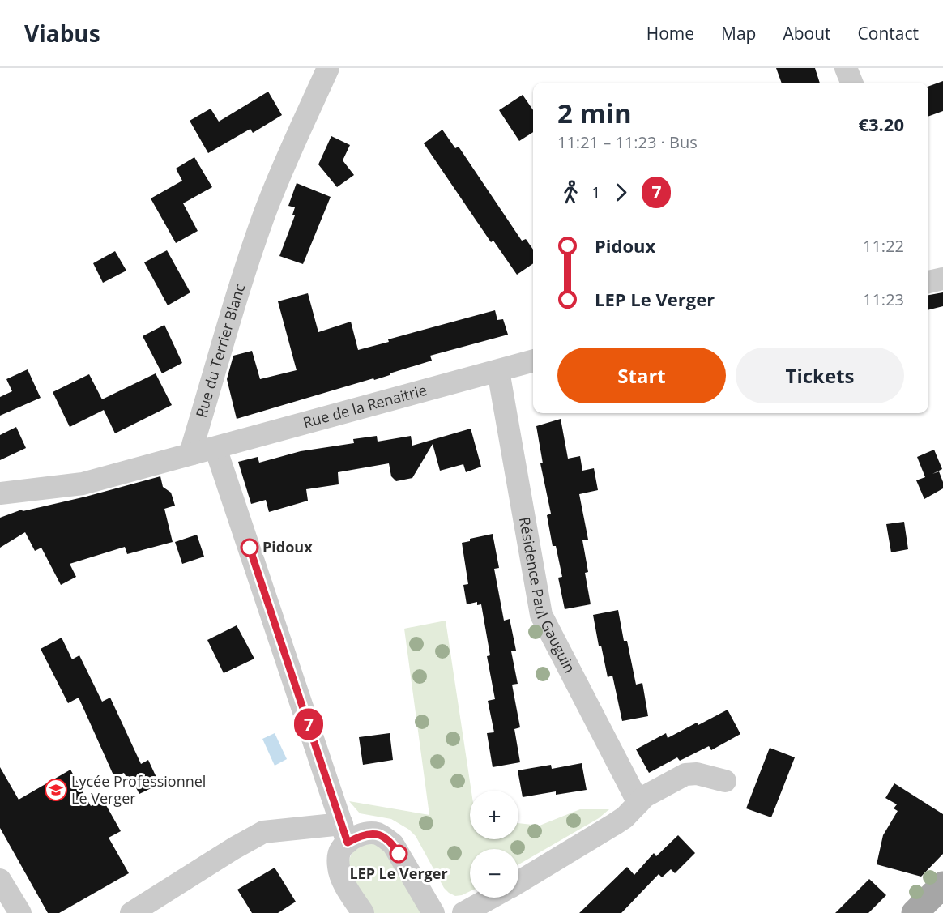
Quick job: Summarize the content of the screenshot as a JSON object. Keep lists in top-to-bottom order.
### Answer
{
  "streets": {
    "street": ["Rue du Terrier Blanc", "Rue de la Renaitrie", "Résidence Paul Gauguin"]
  },
  "crossings": [
    ["Rue du Terrier Blanc", "Rue de la Renaitrie"],
    ["Rue de la Renaitrie", "Résidence Paul Gauguin"]
  ],
  "places": {
    "other": ["Pidoux", "LEP Le Verger"],
    "school or university": ["Lycée Professionnel Le Verger"]
  },
  "lines": ["bus line 7"],
  "page": {
    "header": "Viabus",
    "nav": [
      "Home",
      "Map",
      "About",
      "Contact"
    ],
    "on_map": "7",
    "heading": ["2 min", "11:21 – 11:23 · Bus", "€3.20"],
    "legs": ["1", "7"],
    "list": [
      {
        "name": "Pidoux",
        "value": "11:22"
      },
      {
        "name": "LEP Le Verger",
        "value": "11:23"
      }
    ],
    "buttons": ["Start", "Tickets"],
    "map_buttons": ["+", "−"]
  }
}
